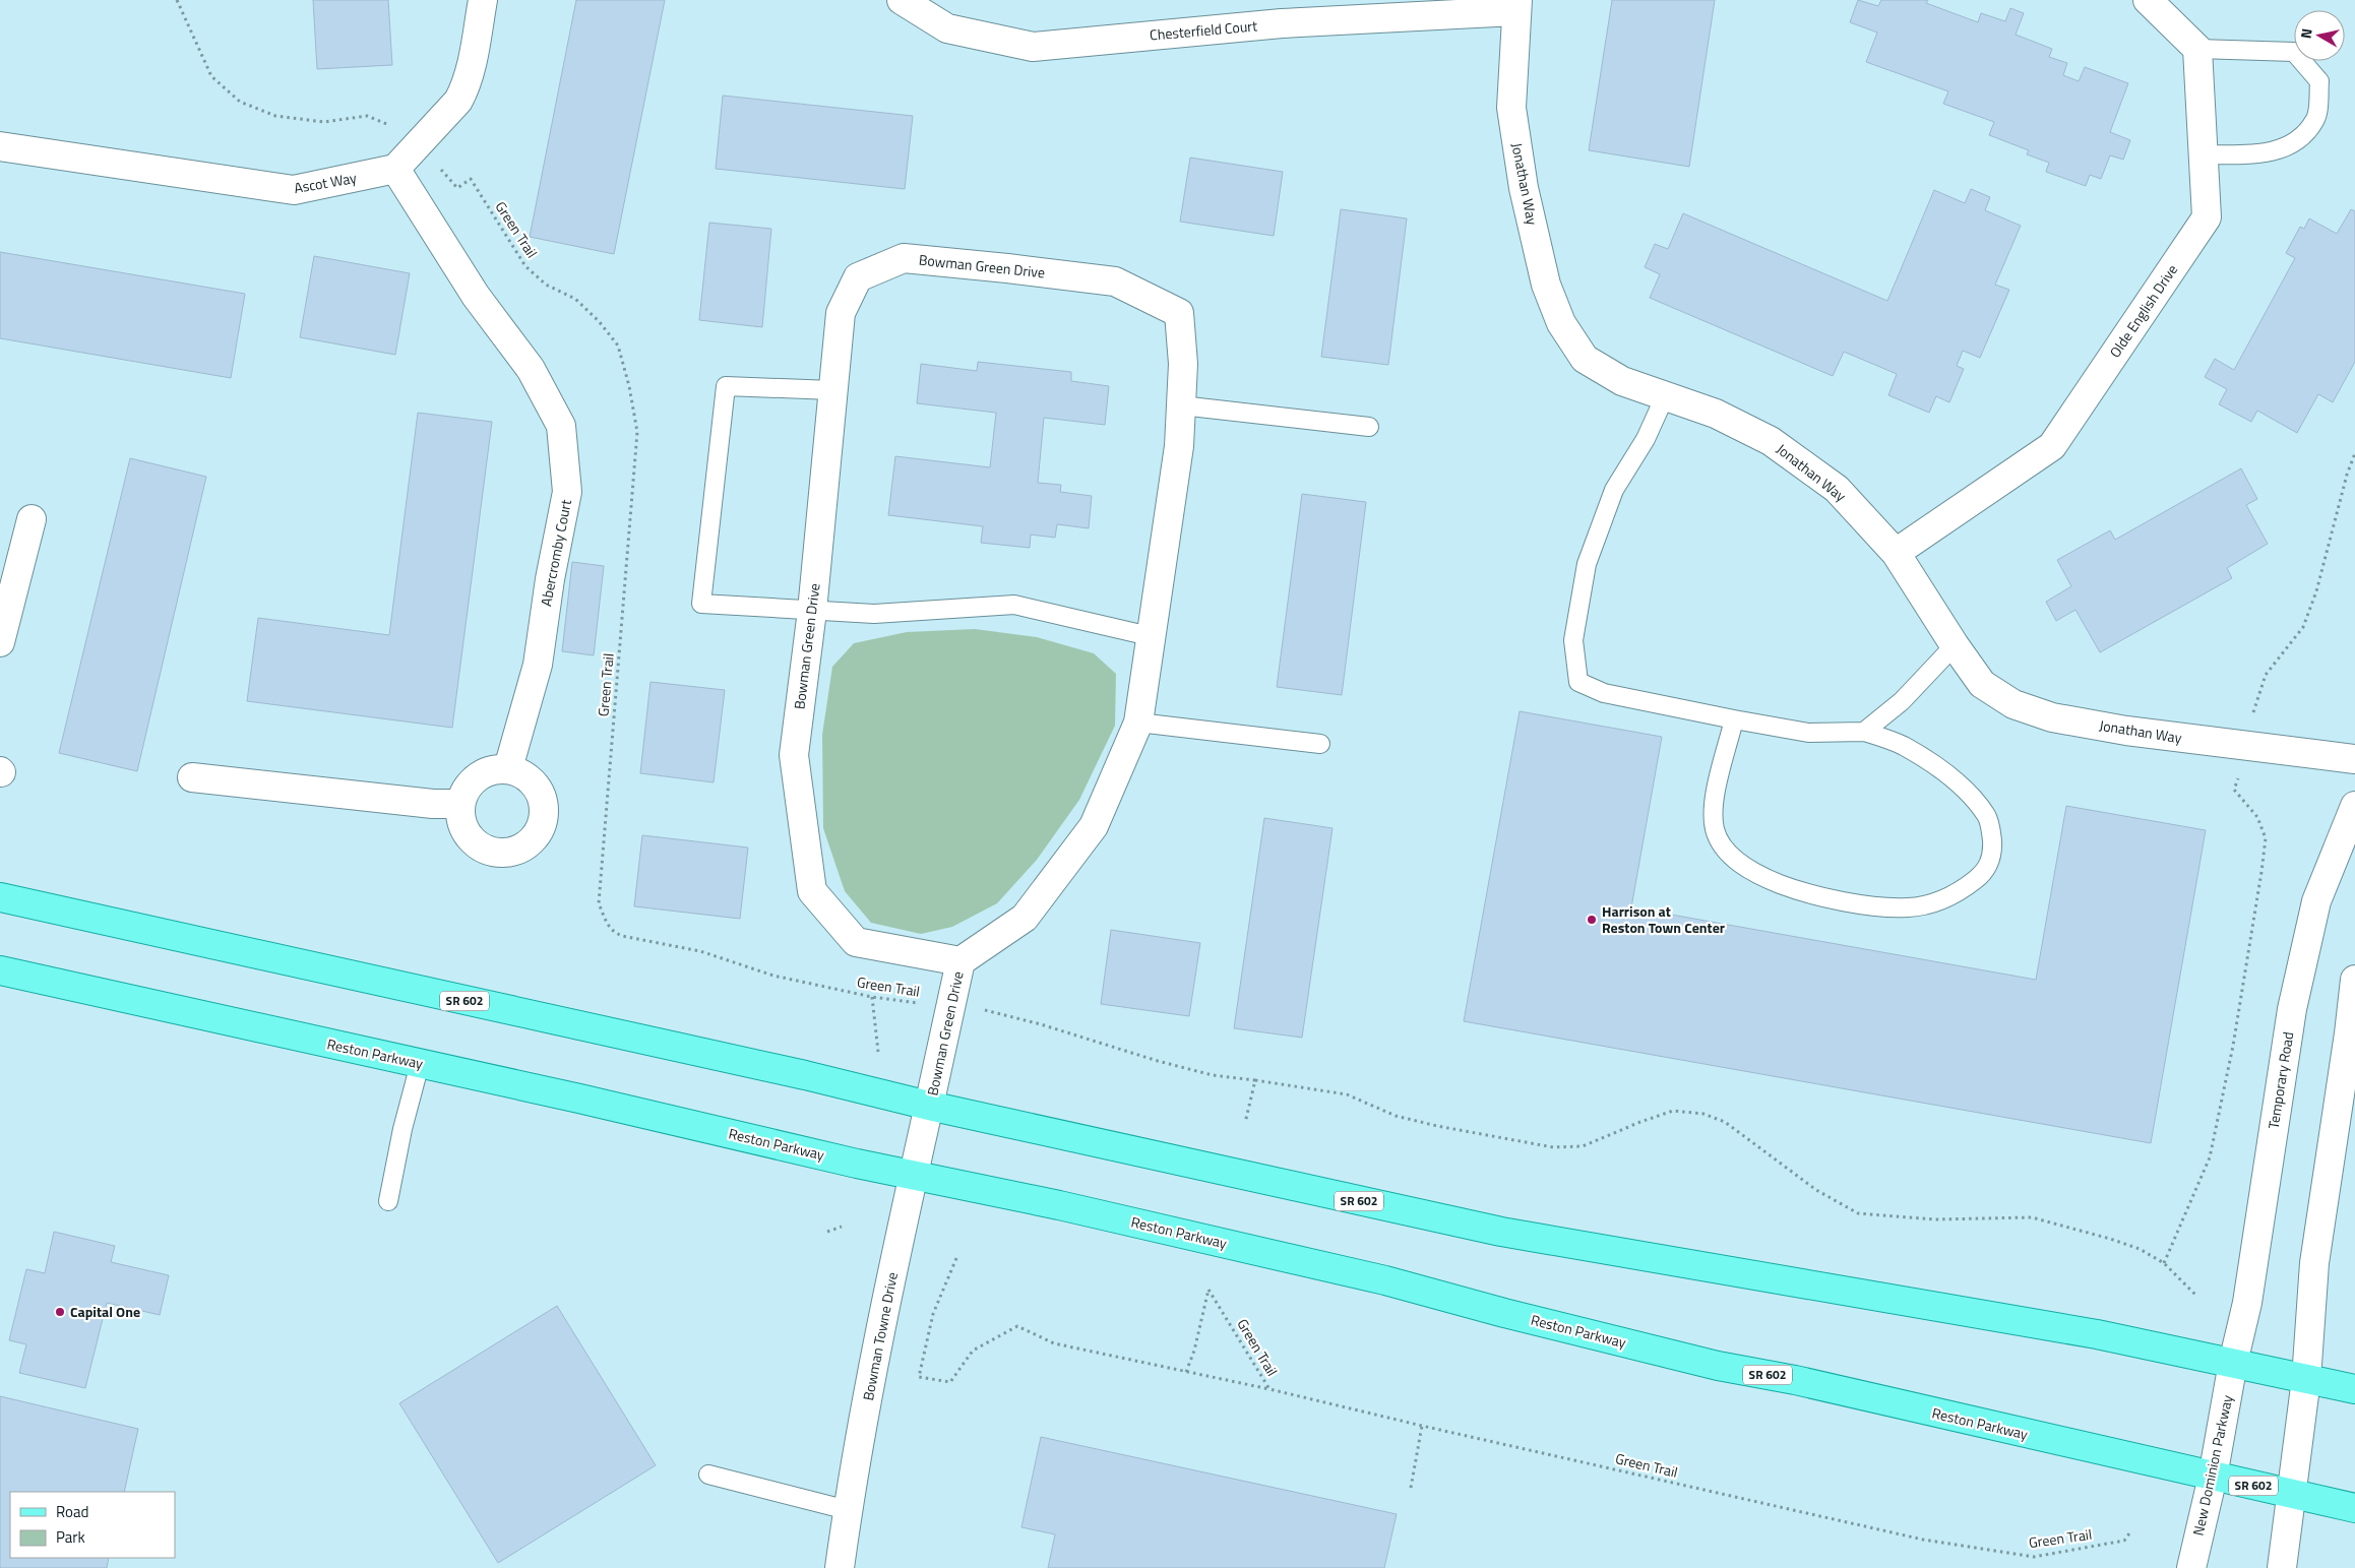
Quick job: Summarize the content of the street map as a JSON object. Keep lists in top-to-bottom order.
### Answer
{
  "streets": {
    "main road": ["SR 602", "Reston Parkway"],
    "street": [
      "Chesterfield Court",
      "Ascot Way",
      "Jonathan Way",
      "Bowman Green Drive",
      "Olde English Drive",
      "Abercromby Court",
      "Temporary Road",
      "Bowman Towne Drive",
      "New Dominion Parkway"
    ],
    "path": ["Green Trail"]
  },
  "crossings": [
    ["Chesterfield Court", "Jonathan Way"],
    ["Ascot Way", "Abercromby Court"],
    ["Jonathan Way", "Olde English Drive"],
    ["Green Trail", "Bowman Green Drive"],
    ["Bowman Green Drive", "SR 602"],
    ["Bowman Green Drive", "Bowman Towne Drive"],
    ["SR 602", "Temporary Road"],
    ["SR 602", "Bowman Towne Drive"],
    ["SR 602", "New Dominion Parkway"],
    ["Reston Parkway", "Bowman Towne Drive"],
    ["Reston Parkway", "New Dominion Parkway"],
    ["Temporary Road", "New Dominion Parkway"]
  ],
  "places": ["Harrison at Reston Town Center", "Capital One"],
  "legend": ["Road", "Park"],
  "north": "left"
}
